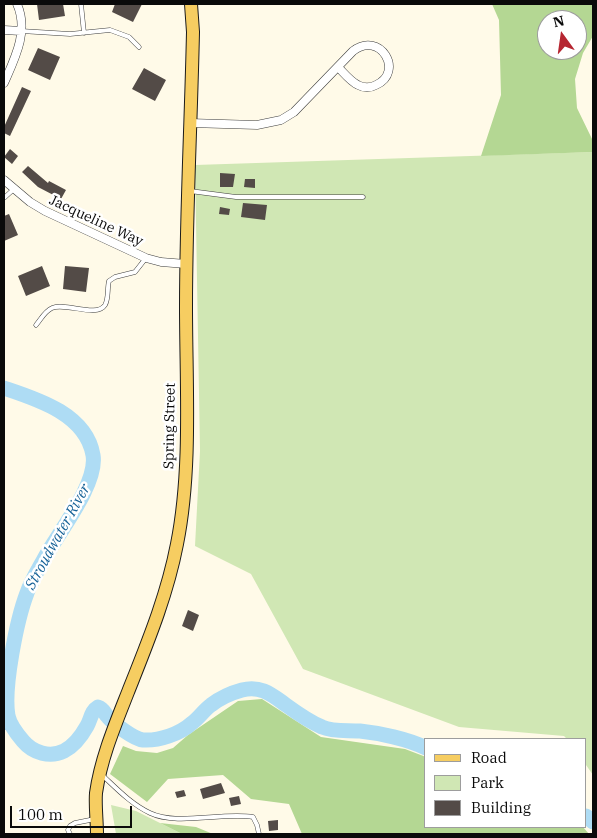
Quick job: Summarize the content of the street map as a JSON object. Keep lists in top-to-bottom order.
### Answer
{
  "streets": {
    "main road": ["Spring Street"],
    "street": ["Jacqueline Way"]
  },
  "crossings": [
    ["Jacqueline Way", "Spring Street"]
  ],
  "water": ["Stroudwater River"],
  "legend": ["Road", "Park", "Building"],
  "scale_bar": "100 m",
  "north": "top"
}
